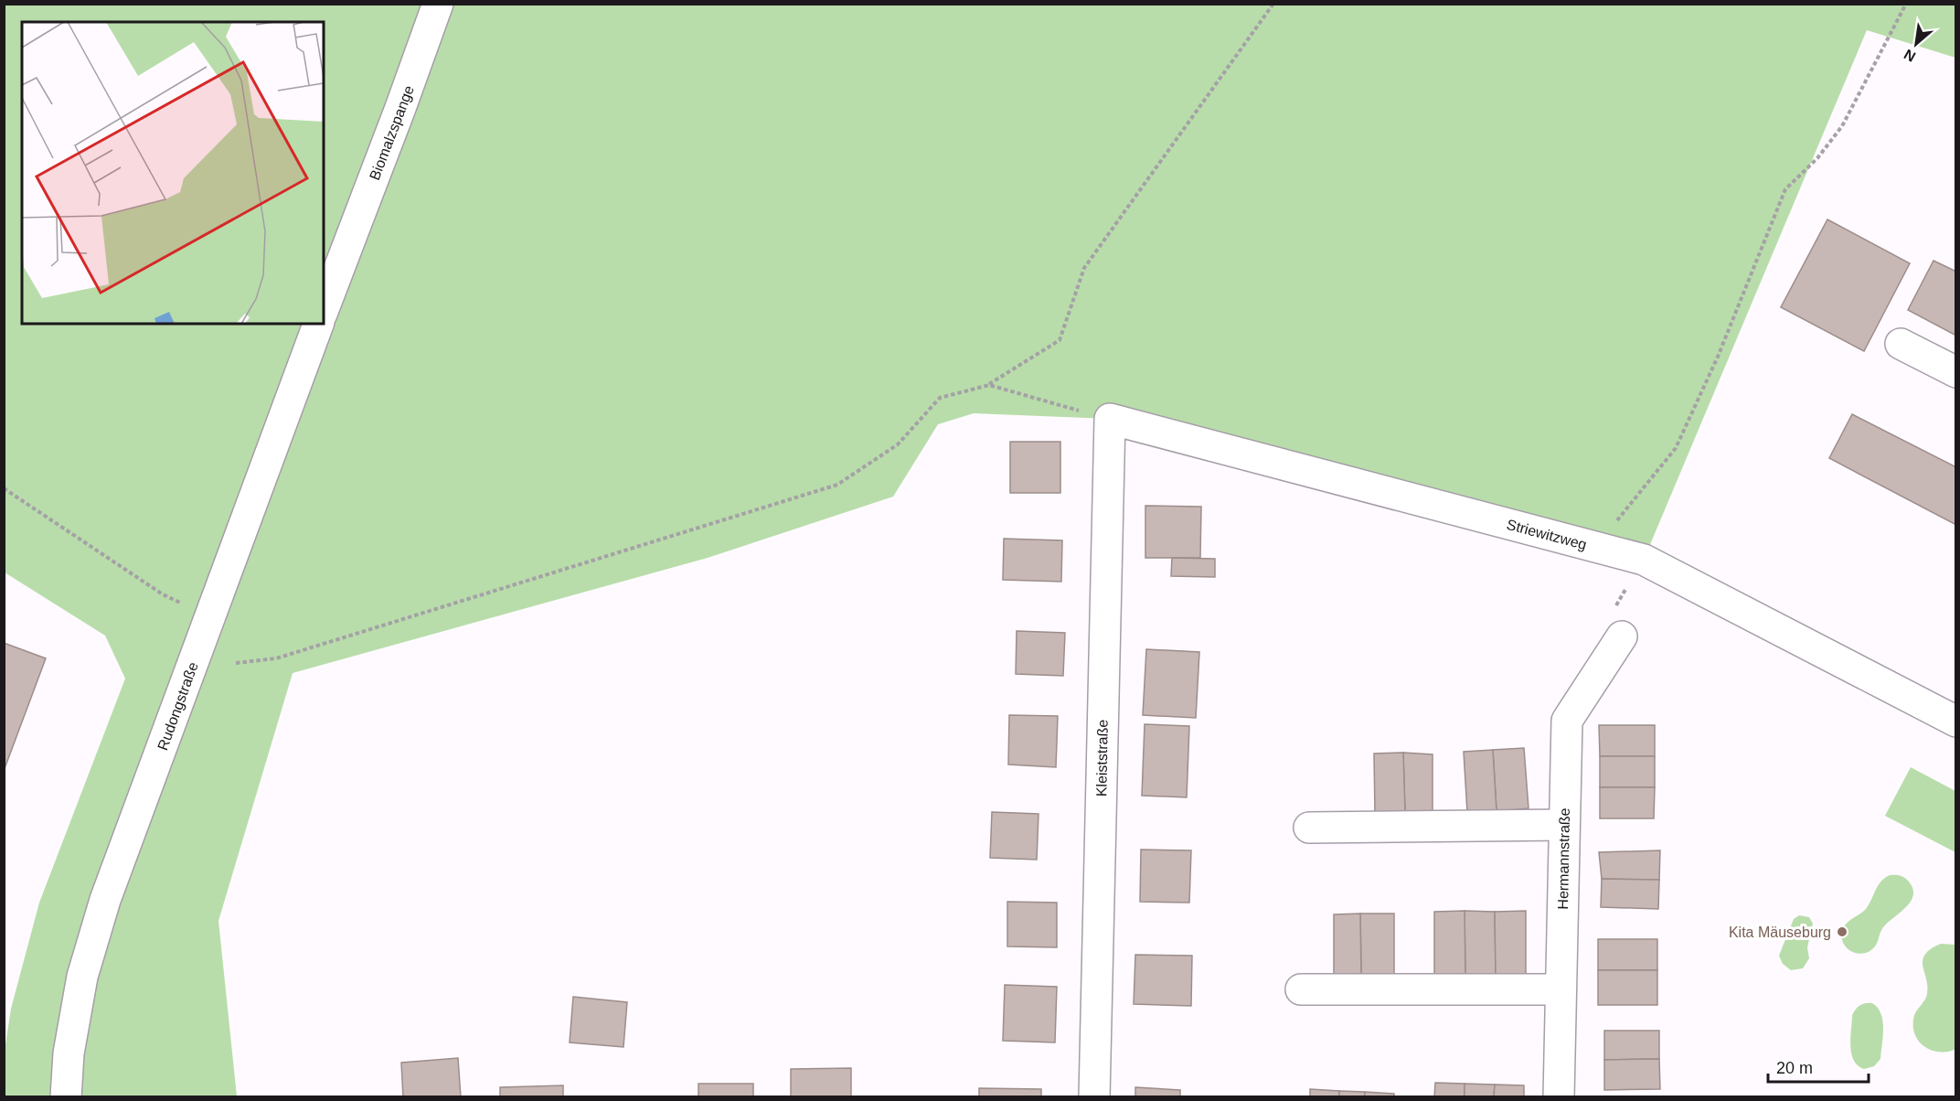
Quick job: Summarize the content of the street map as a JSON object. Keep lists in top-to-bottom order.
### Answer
{
  "streets": {
    "street": [
      "Biomalzspange",
      "Striewitzweg",
      "Rudongstraße",
      "Kleiststraße",
      "Hermannstraße"
    ]
  },
  "crossings": [
    ["Striewitzweg", "Kleiststraße"]
  ],
  "places": ["Kita Mäuseburg"],
  "scale_bar": "20 m",
  "north": "bottom left"
}
